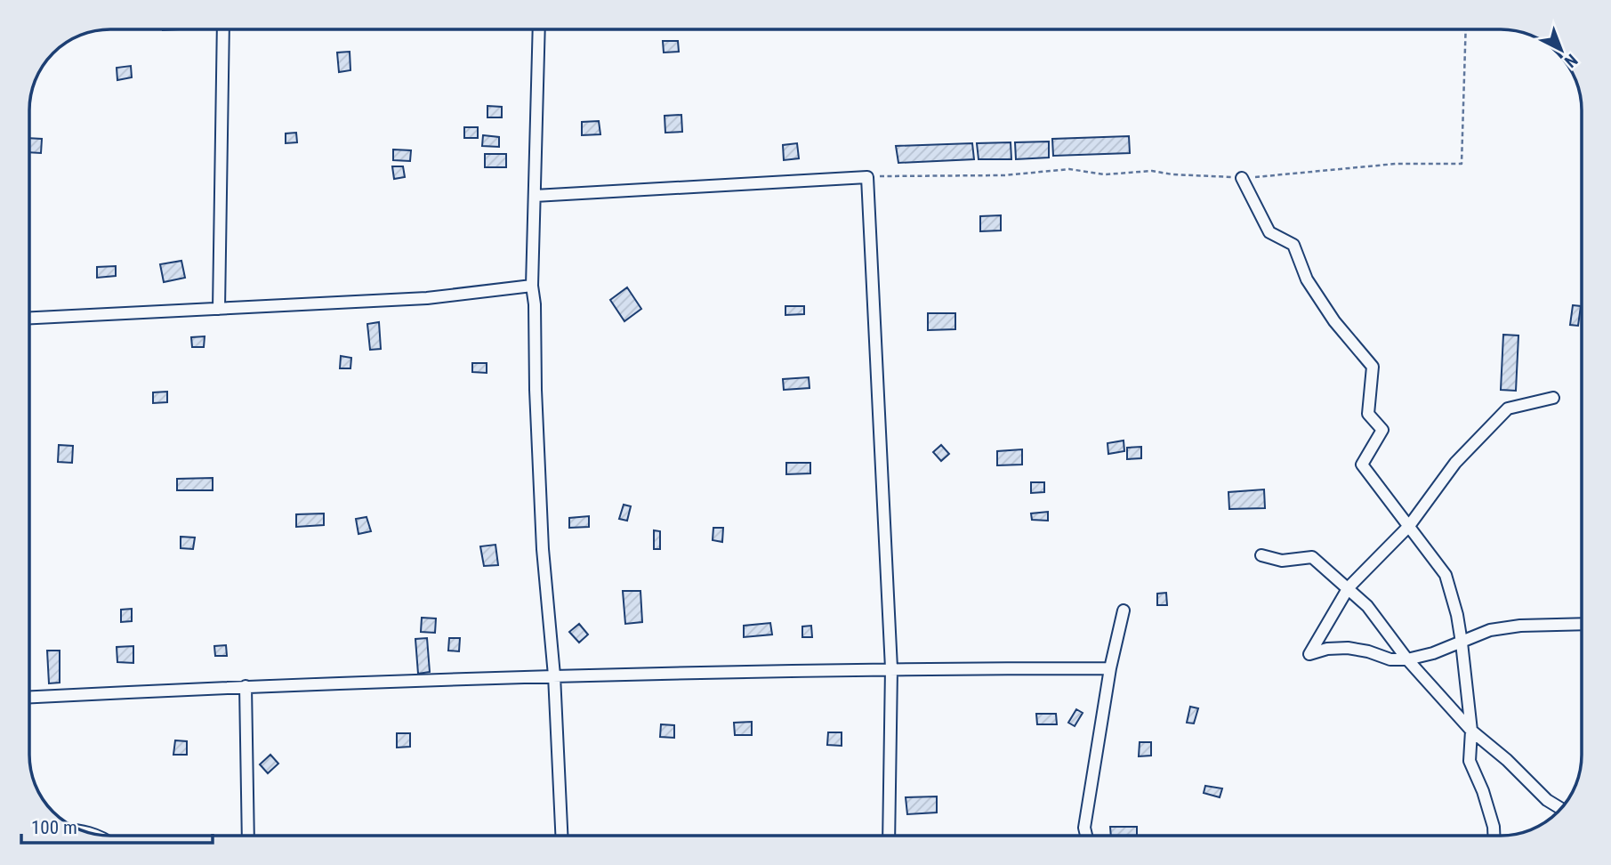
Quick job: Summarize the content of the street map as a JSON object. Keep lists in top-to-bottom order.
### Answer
{
  "scale_bar": "100 m",
  "north": "bottom right"
}
